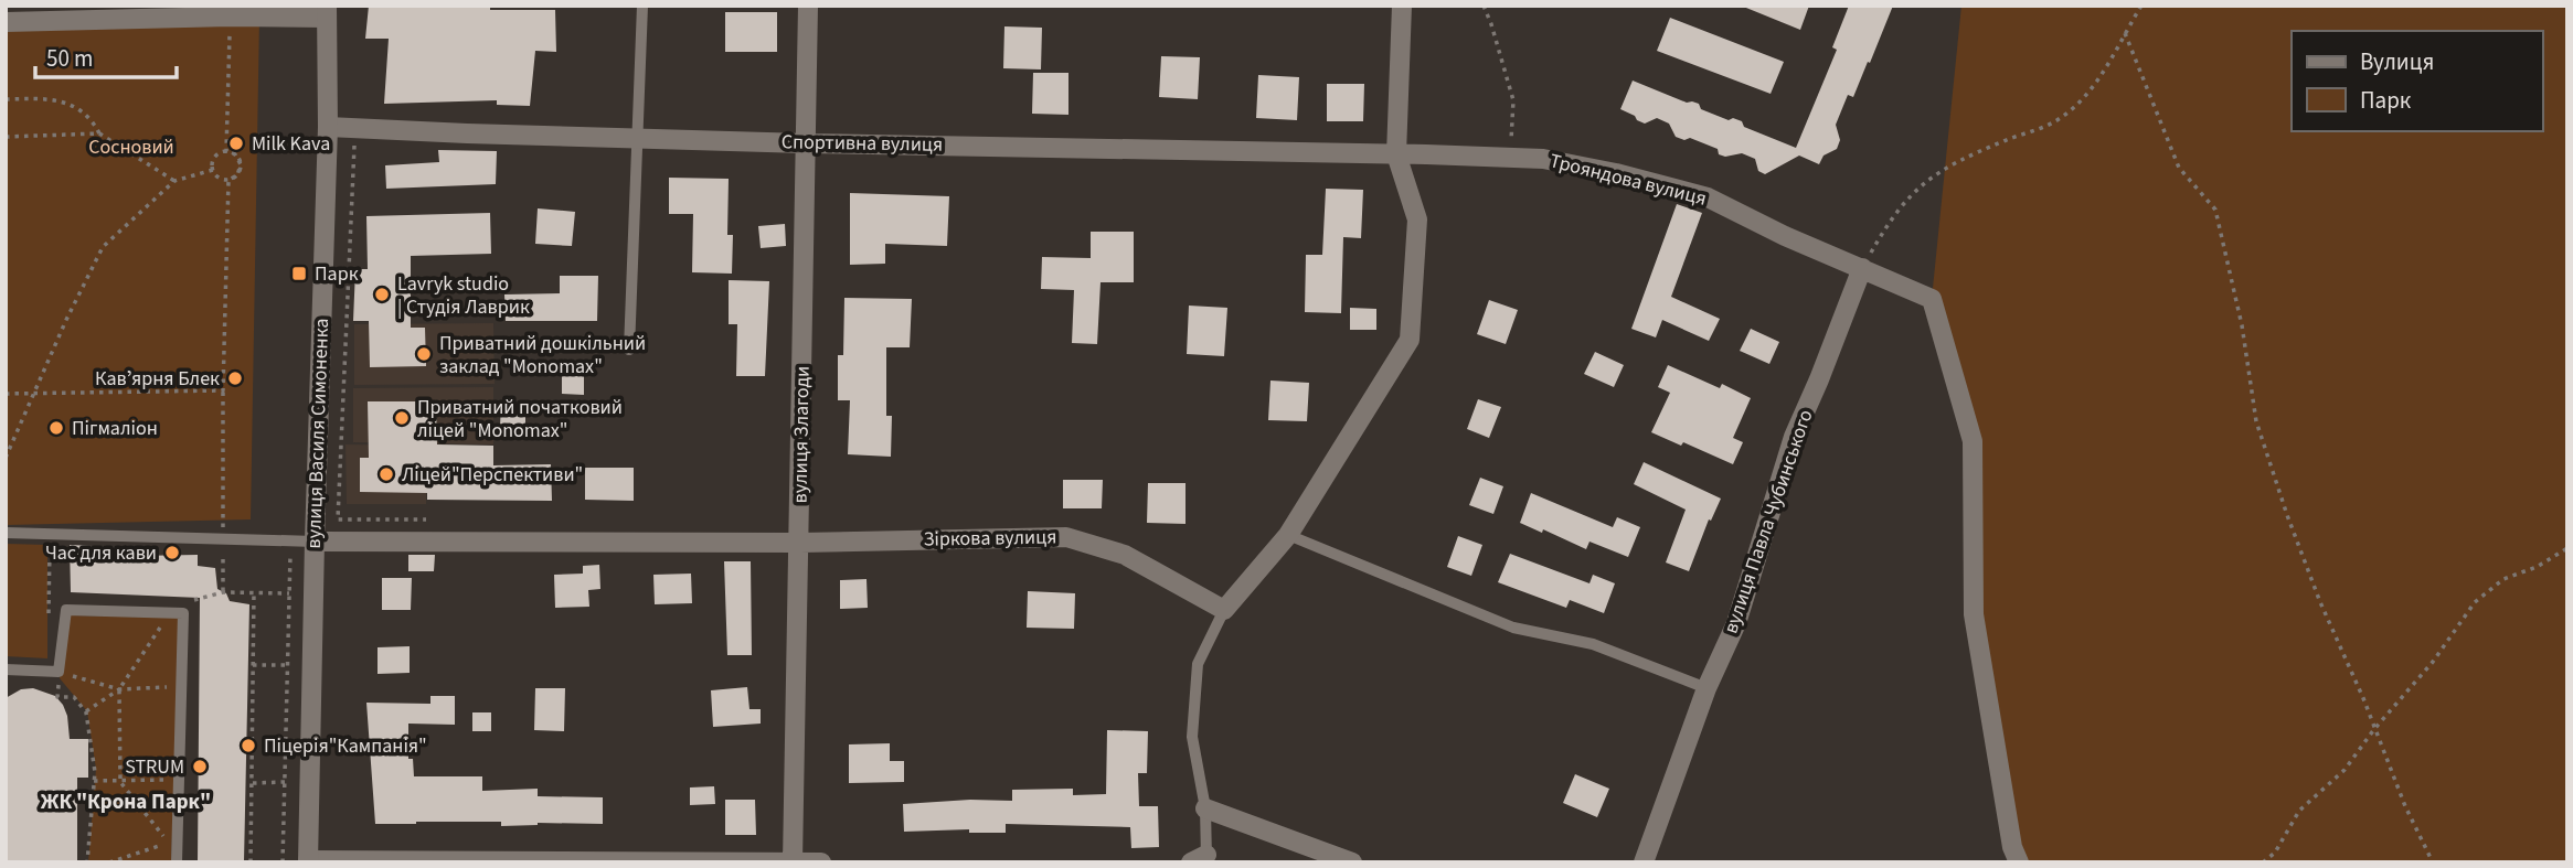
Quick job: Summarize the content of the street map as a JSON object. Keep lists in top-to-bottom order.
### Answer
{
  "streets": {
    "street": [
      "Спортивна вулиця",
      "Трояндова вулиця",
      "вулиця Василя Симоненка",
      "вулиця Злагоди",
      "вулиця Павла Чубинського",
      "Зіркова вулиця"
    ]
  },
  "crossings": [
    ["Спортивна вулиця", "Трояндова вулиця"],
    ["Спортивна вулиця", "вулиця Василя Симоненка"],
    ["Спортивна вулиця", "вулиця Злагоди"],
    ["Трояндова вулиця", "вулиця Павла Чубинського"],
    ["вулиця Василя Симоненка", "Зіркова вулиця"],
    ["вулиця Злагоди", "Зіркова вулиця"]
  ],
  "districts": ["ЖК \"Крона Парк\""],
  "parks": ["Сосновий"],
  "places": {
    "other": [
      "Milk Kava",
      "Lavryk studio | Студія Лаврик",
      "Приватний дошкільний заклад \"Monomax\"",
      "Кавʼярня Блек",
      "Приватний початковий ліцей \"Monomax\"",
      "Пігмаліон",
      "Ліцей\"Перспективи\"",
      "Час для кави",
      "Піцерія\"Кампанія\"",
      "STRUM"
    ],
    "transit": ["Парк"]
  },
  "legend": ["Вулиця", "Парк"],
  "scale_bar": "50 m"
}
